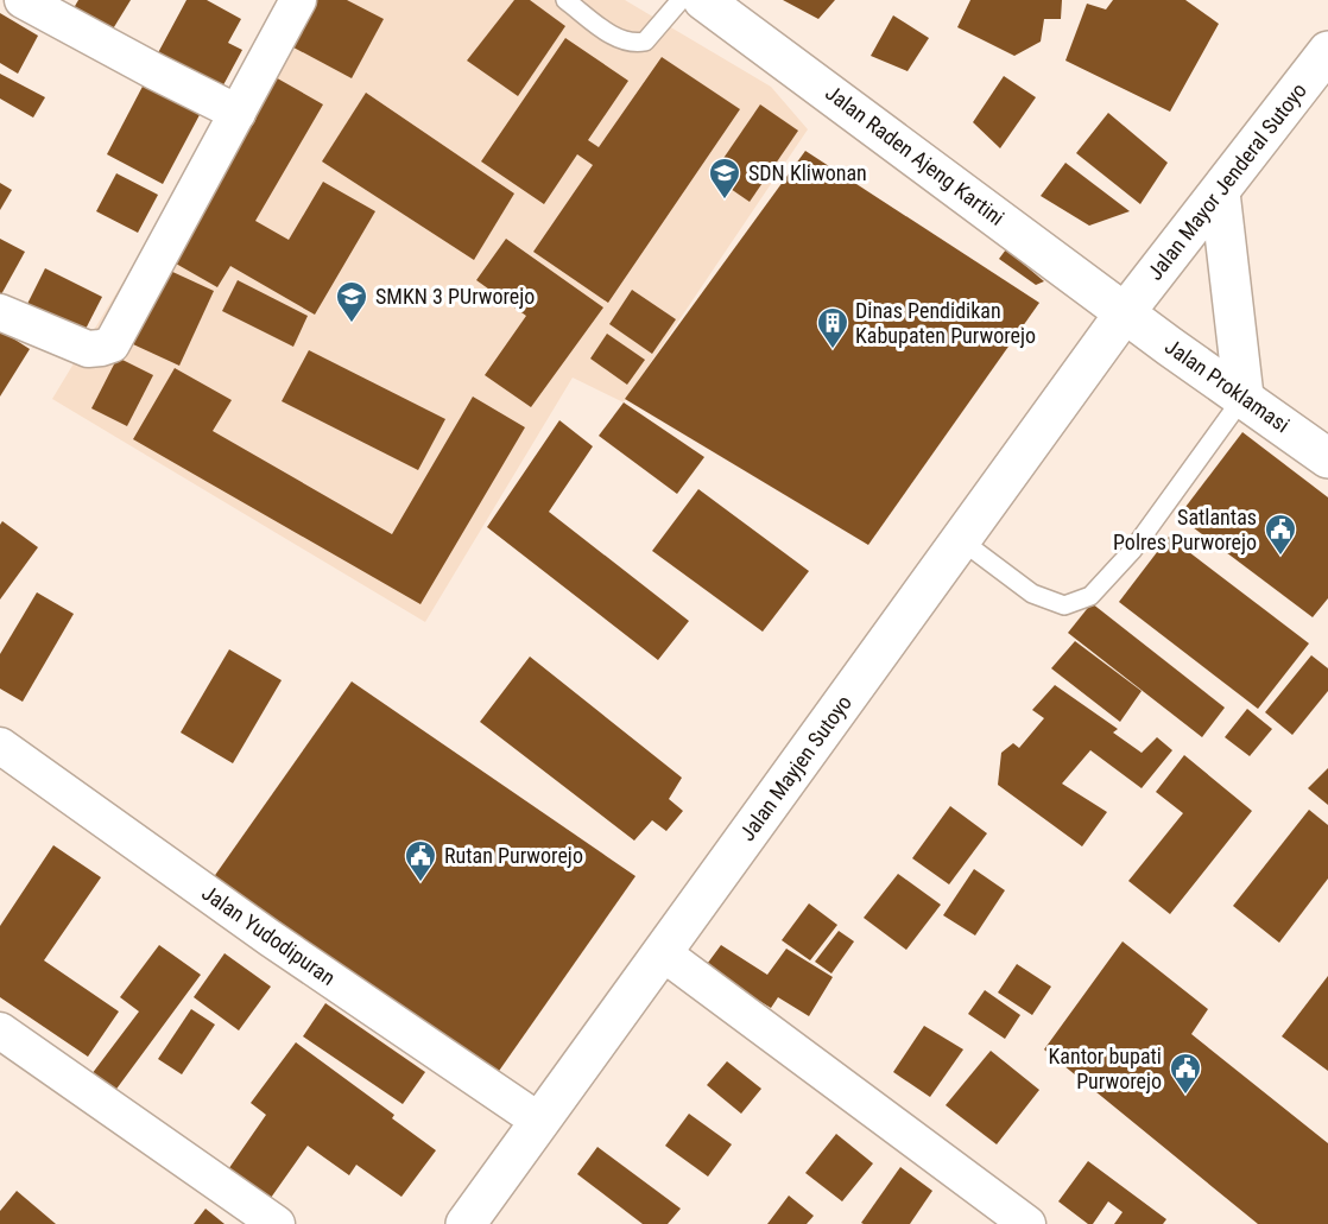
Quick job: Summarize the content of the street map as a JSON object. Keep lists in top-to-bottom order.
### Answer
{
  "streets": {
    "main road": [
      "Jalan Raden Ajeng Kartini",
      "Jalan Mayor Jenderal Sutoyo",
      "Jalan Proklamasi",
      "Jalan Mayjen Sutoyo"
    ],
    "street": ["Jalan Yudodipuran"]
  },
  "crossings": [
    ["Jalan Raden Ajeng Kartini", "Jalan Mayor Jenderal Sutoyo"],
    ["Jalan Raden Ajeng Kartini", "Jalan Proklamasi"],
    ["Jalan Raden Ajeng Kartini", "Jalan Mayjen Sutoyo"],
    ["Jalan Mayor Jenderal Sutoyo", "Jalan Proklamasi"],
    ["Jalan Mayor Jenderal Sutoyo", "Jalan Mayjen Sutoyo"],
    ["Jalan Proklamasi", "Jalan Mayjen Sutoyo"],
    ["Jalan Mayjen Sutoyo", "Jalan Yudodipuran"]
  ],
  "places": {
    "school or university": ["SDN Kliwonan", "SMKN 3 PUrworejo"],
    "building": ["Dinas Pendidikan Kabupaten Purworejo"],
    "public building": ["Satlantas Polres Purworejo", "Rutan Purworejo", "Kantor bupati Purworejo"]
  }
}
